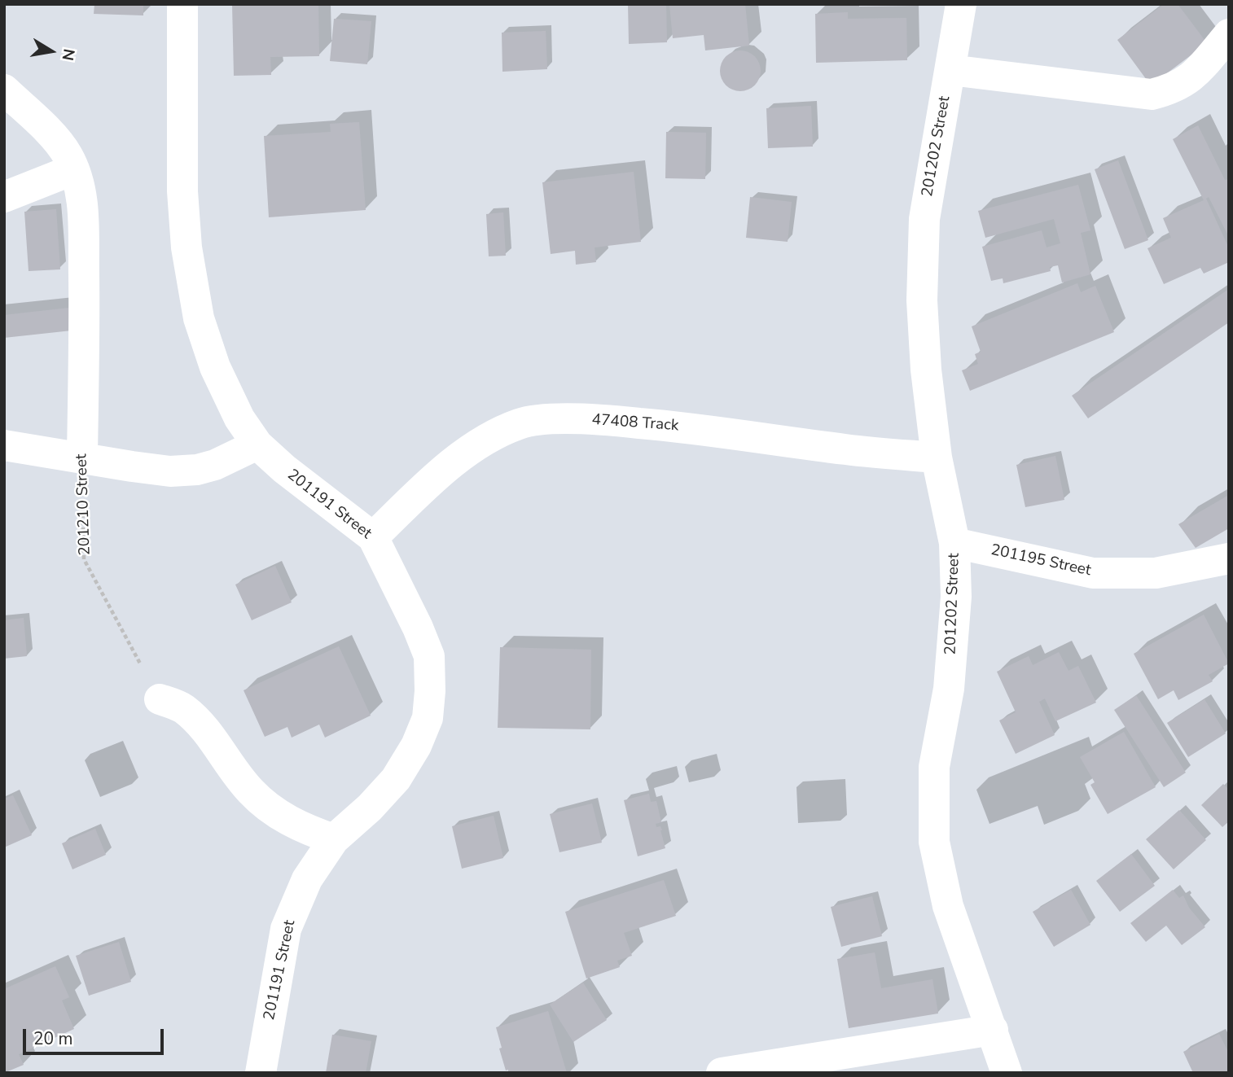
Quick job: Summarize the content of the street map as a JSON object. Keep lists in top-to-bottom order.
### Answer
{
  "streets": {
    "street": [
      "201202 Street",
      "47408 Track",
      "201210 Street",
      "201191 Street",
      "201195 Street"
    ]
  },
  "crossings": [
    ["201202 Street", "47408 Track"],
    ["201202 Street", "201195 Street"],
    ["47408 Track", "201191 Street"]
  ],
  "scale_bar": "20 m",
  "north": "right"
}
